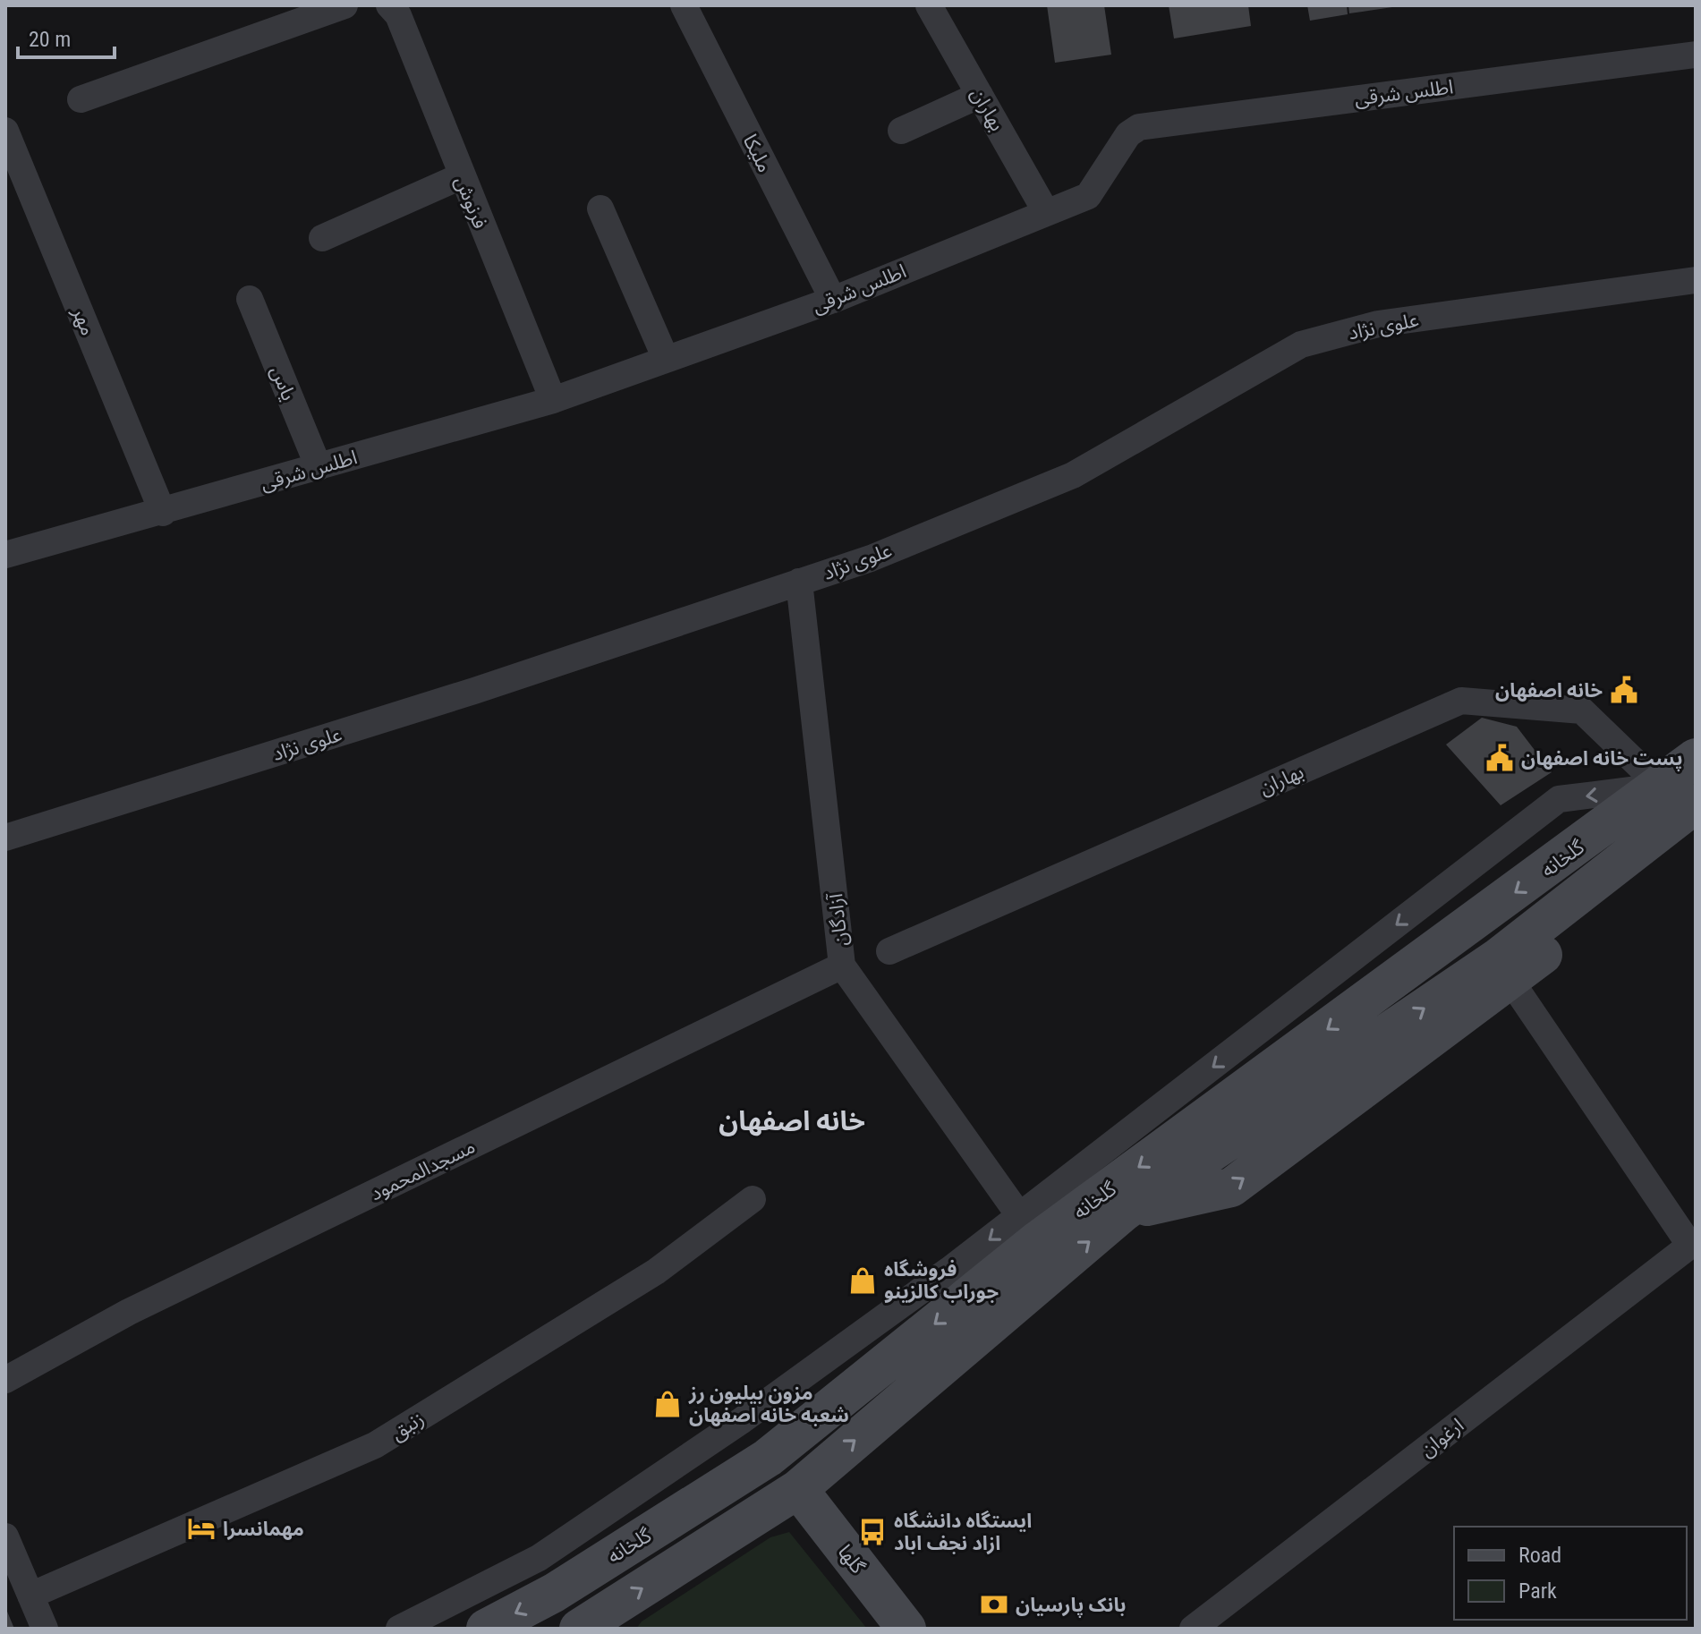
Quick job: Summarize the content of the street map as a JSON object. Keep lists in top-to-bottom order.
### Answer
{
  "streets": {
    "main road": ["گلخانه", "گلها"],
    "street": [
      "اطلس شرقی",
      "بهاران",
      "ملیکا",
      "فرنوش",
      "مهر",
      "علوی نژاد",
      "یاس",
      "آزادگان",
      "مسجدالمحمود",
      "زنبق",
      "ارغوان"
    ]
  },
  "crossings": [
    ["اطلس شرقی", "بهاران"],
    ["اطلس شرقی", "ملیکا"],
    ["اطلس شرقی", "فرنوش"],
    ["اطلس شرقی", "مهر"],
    ["اطلس شرقی", "یاس"],
    ["بهاران", "گلخانه"],
    ["علوی نژاد", "آزادگان"],
    ["گلخانه", "آزادگان"],
    ["گلخانه", "گلها"],
    ["آزادگان", "مسجدالمحمود"]
  ],
  "districts": ["خانه اصفهان"],
  "places": {
    "public building": ["خانه اصفهان", "پست خانه اصفهان"],
    "shop": ["فروشگاه جوراب کالزینو", "مزون بیلیون رز شعبه خانه اصفهان"],
    "hotel": ["مهمانسرا"],
    "bus stop": ["ایستگاه دانشگاه ازاد نجف اباد"],
    "bank": ["بانک پارسیان"]
  },
  "legend": ["Road", "Park"],
  "scale_bar": "20 m"
}
